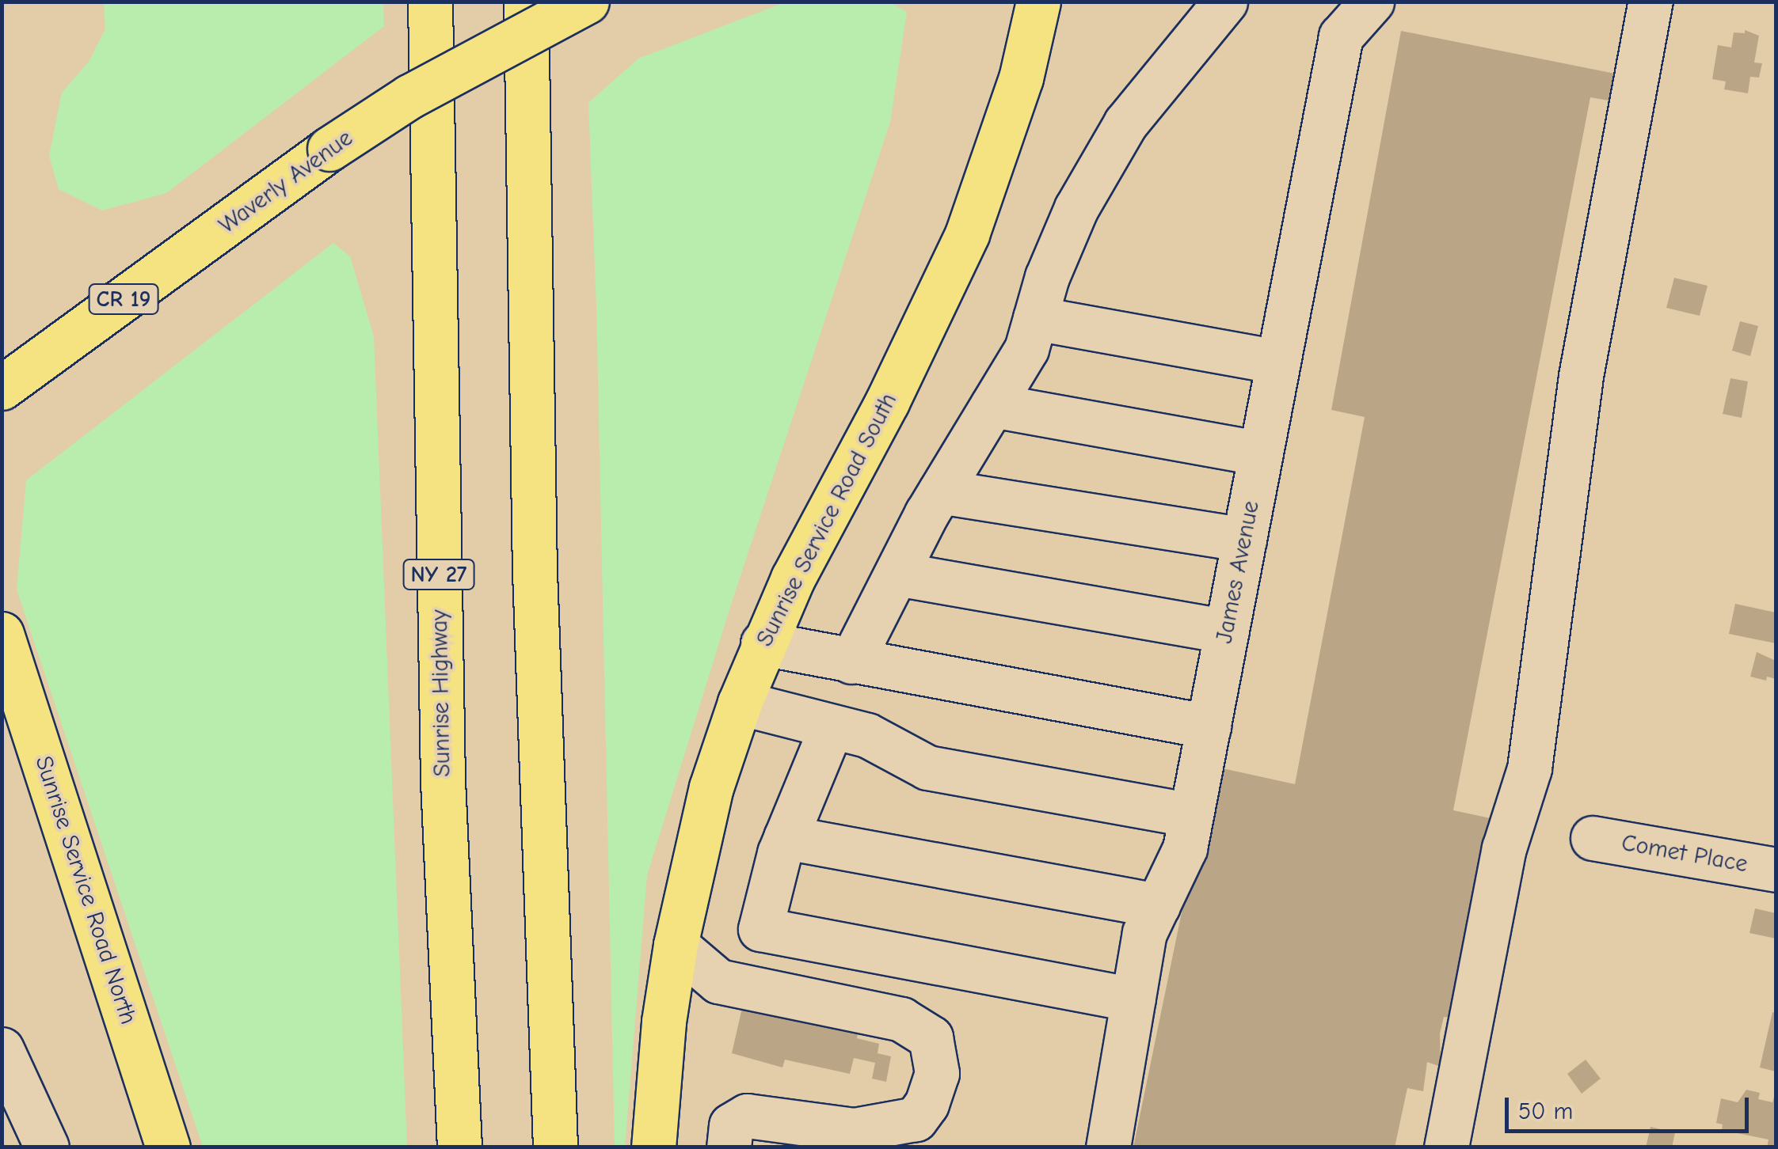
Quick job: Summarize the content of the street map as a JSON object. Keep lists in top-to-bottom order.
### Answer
{
  "streets": {
    "main road": [
      "Waverly Avenue",
      "CR 19",
      "Sunrise Service Road South",
      "NY 27",
      "Sunrise Highway",
      "Sunrise Service Road North"
    ],
    "street": ["James Avenue", "Comet Place"]
  },
  "scale_bar": "50 m"
}
